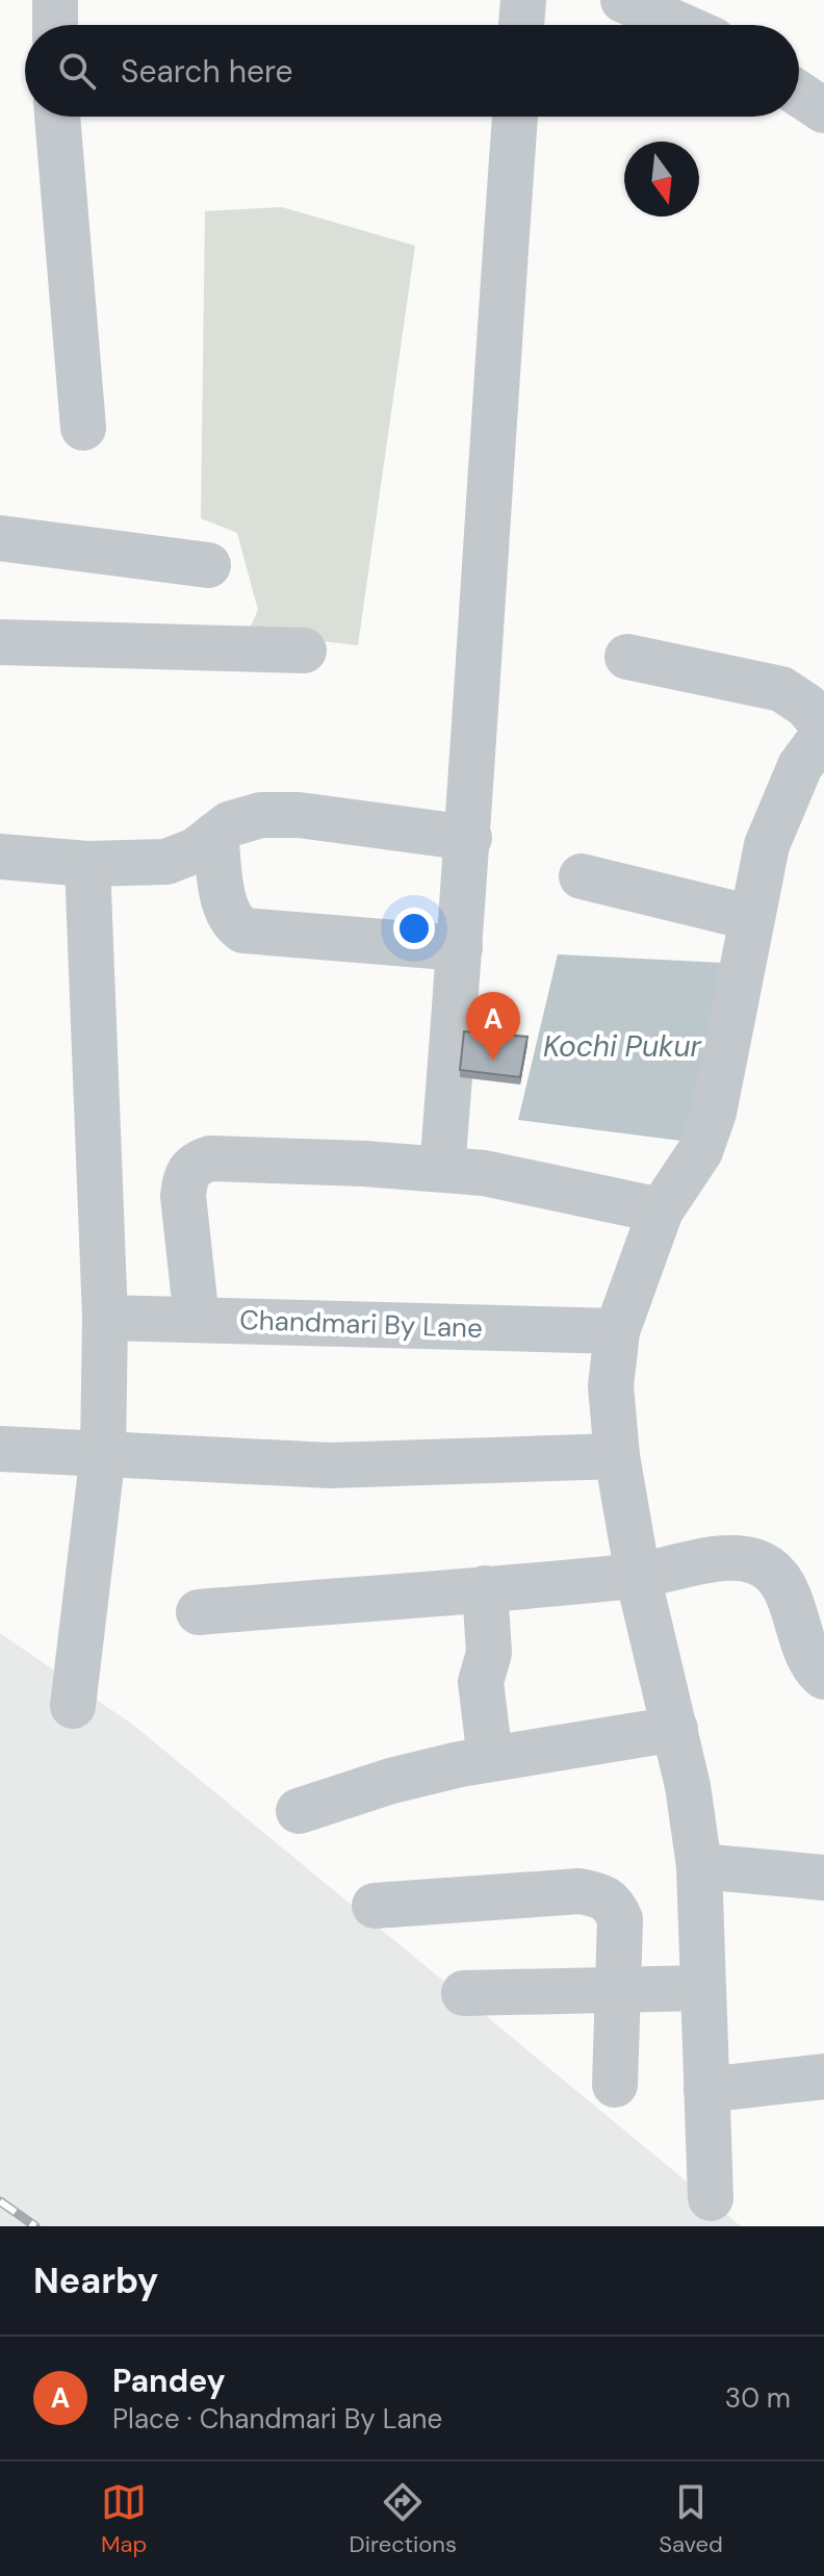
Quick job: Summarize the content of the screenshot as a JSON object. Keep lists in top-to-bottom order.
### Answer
{
  "streets": {
    "street": ["Chandmari By Lane"]
  },
  "water": ["Kochi Pukur"],
  "north": "bottom",
  "page": {
    "search": "Search here",
    "pins": "A",
    "heading": "Nearby",
    "list": [
      {
        "mark": "A",
        "name": "Pandey",
        "note": "Place · Chandmari By Lane",
        "value": "30 m"
      }
    ],
    "nav": ["Map", "Directions", "Saved"]
  }
}
